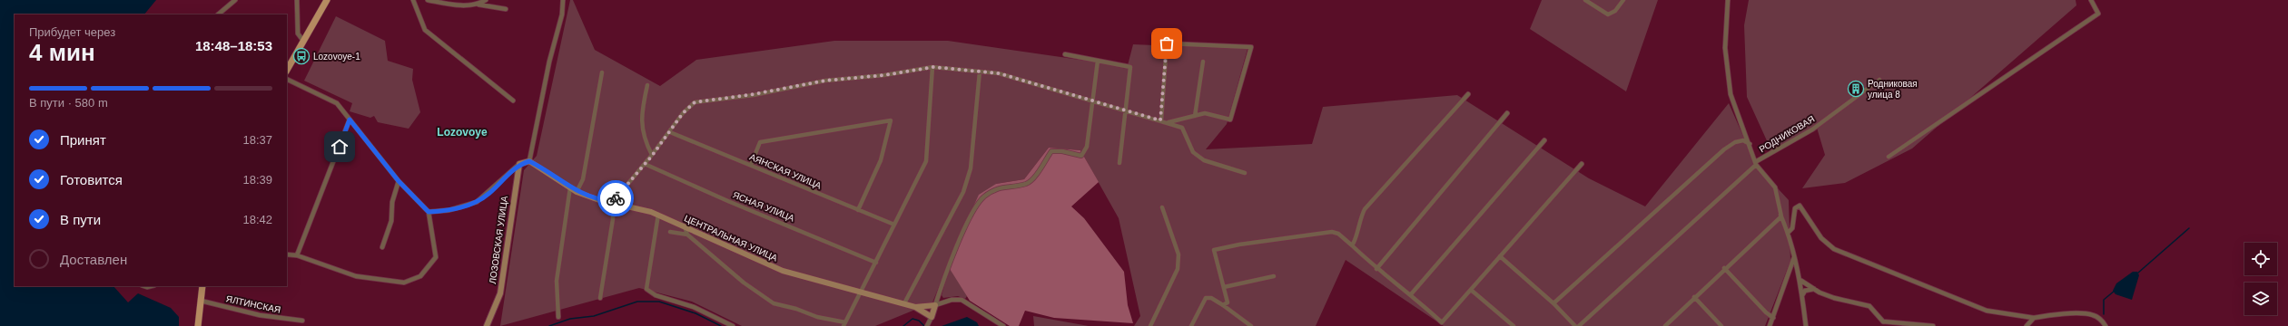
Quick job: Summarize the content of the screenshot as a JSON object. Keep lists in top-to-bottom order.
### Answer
{
  "streets": {
    "main road": ["ЦЕНТРАЛЬНАЯ УЛИЦА", "ЛОЗОВСКАЯ УЛИЦА"],
    "street": [
      "РОДНИКОВАЯ",
      "АЯНСКАЯ УЛИЦА",
      "ЯСНАЯ УЛИЦА",
      "ЯЛТИНСКАЯ"
    ]
  },
  "districts": ["Lozovoye"],
  "places": {
    "bus stop": ["Lozovoye-1"],
    "building": ["Родниковая улица 8"]
  },
  "page": {
    "heading": ["4 мин", "Прибудет через", "18:48–18:53"],
    "bar": "В пути · 580 m",
    "list": [
      ["Принят", "18:37"],
      ["Готовится", "18:39"],
      ["В пути", "18:42"],
      "Доставлен"
    ]
  }
}
